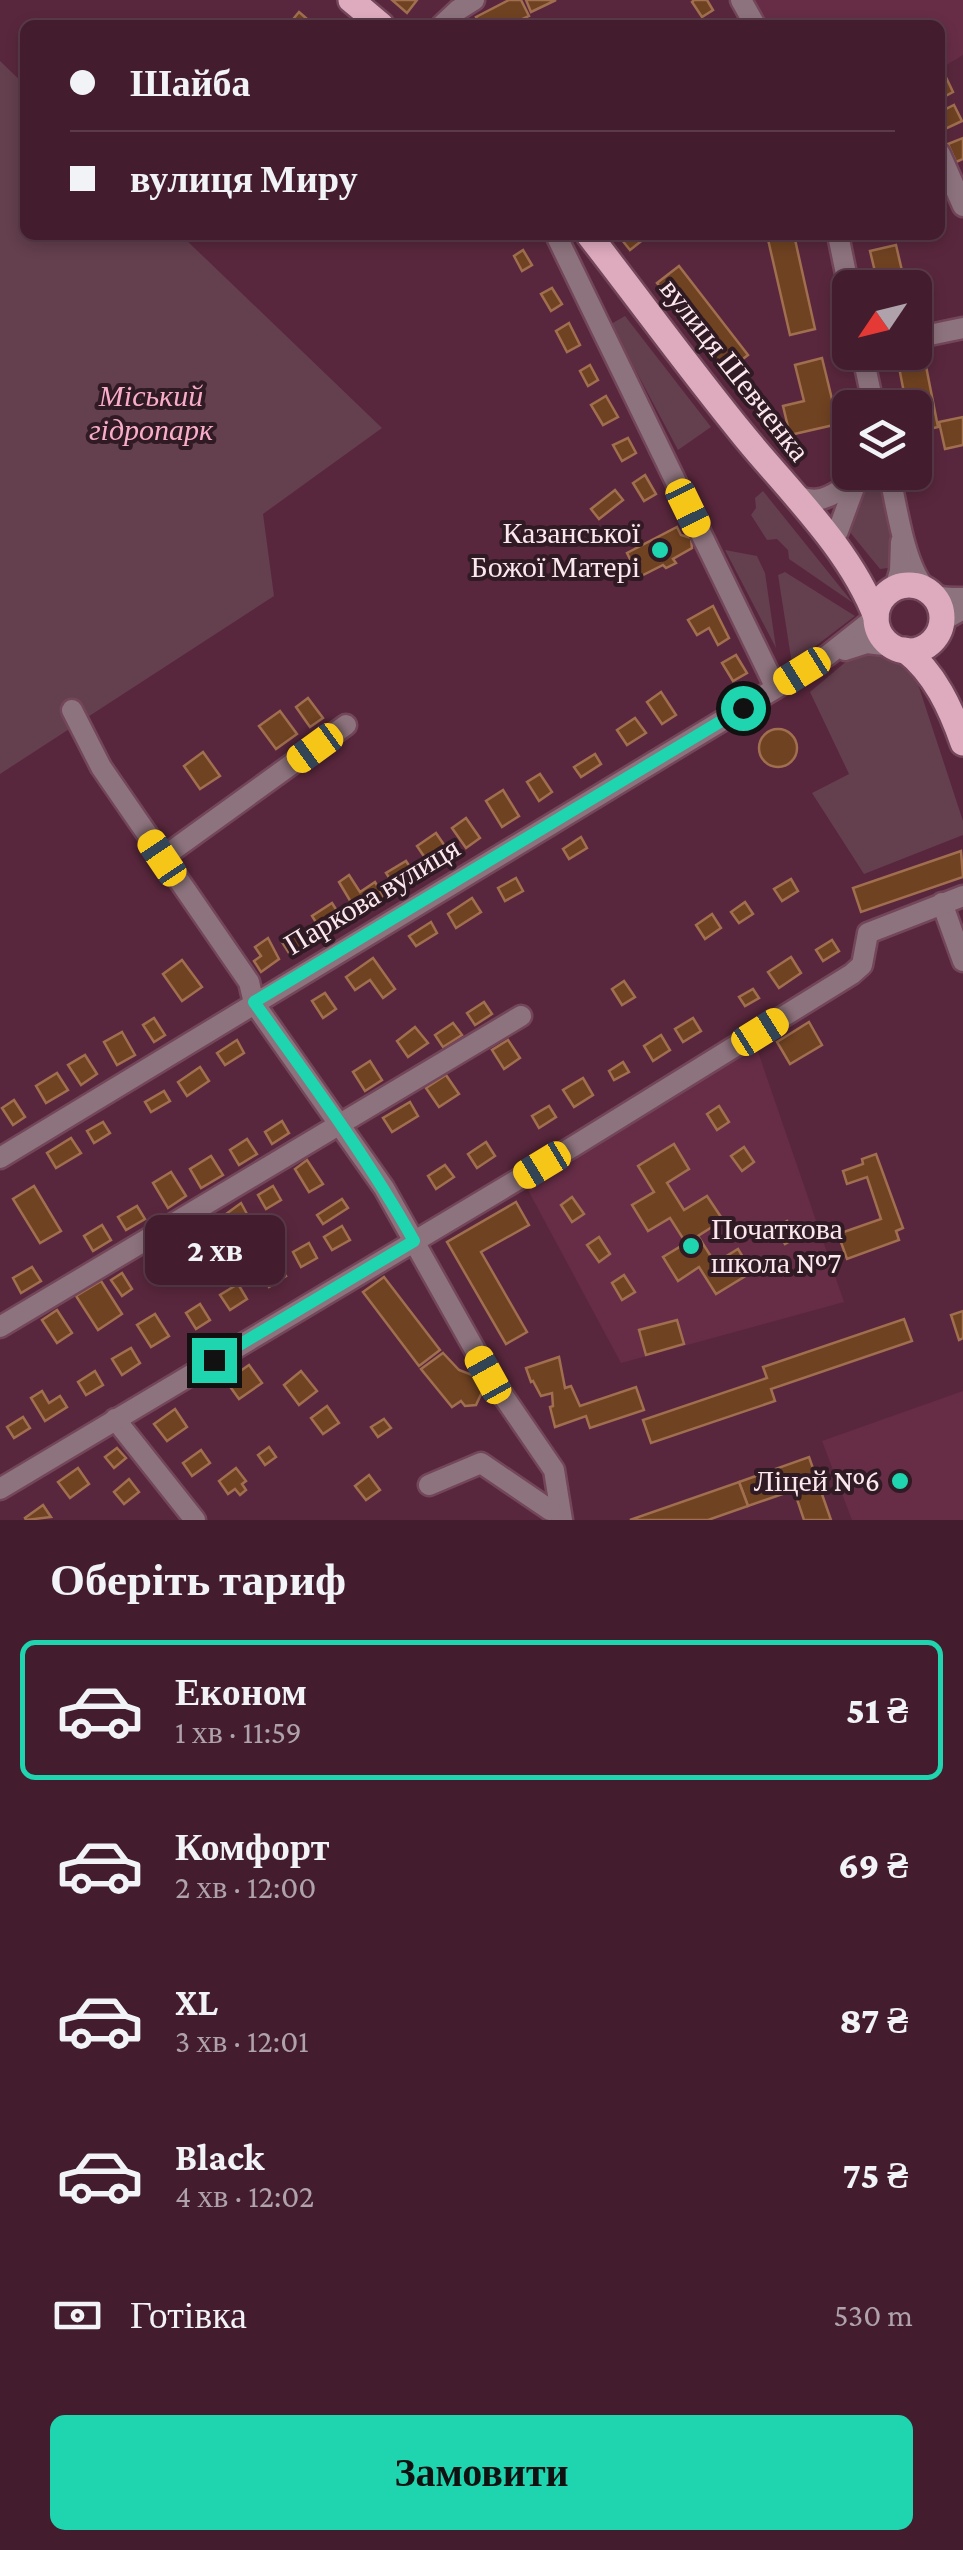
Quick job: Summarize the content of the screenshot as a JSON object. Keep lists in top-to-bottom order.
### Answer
{
  "streets": {
    "main road": ["вулиця Шевченка"],
    "street": ["Паркова вулиця"]
  },
  "parks": ["Міський гідропарк"],
  "places": ["Казанської Божої Матері", "Початкова школа №7", "Ліцей №6"],
  "north": "bottom left",
  "page": {
    "banner": ["Шайба", "вулиця Миру"],
    "bubble": "2 хв",
    "heading": "Оберіть тариф",
    "list": [
      {
        "name": "Економ",
        "note": "1 хв · 11:59",
        "value": "51 ₴"
      },
      {
        "name": "Комфорт",
        "note": "2 хв · 12:00",
        "value": "69 ₴"
      },
      {
        "name": "XL",
        "note": "3 хв · 12:01",
        "value": "87 ₴"
      },
      {
        "name": "Black",
        "note": "4 хв · 12:02",
        "value": "75 ₴"
      }
    ],
    "pay": ["Готівка", "530 m"],
    "buttons": "Замовити"
  }
}
